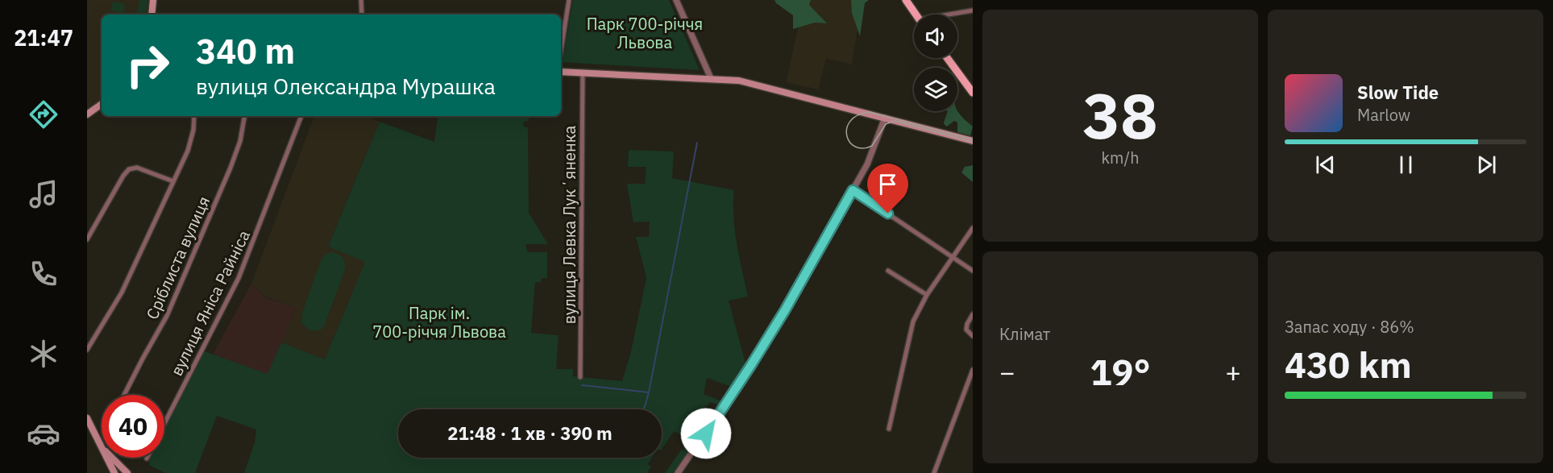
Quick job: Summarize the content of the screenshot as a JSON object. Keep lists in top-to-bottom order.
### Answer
{
  "streets": {
    "street": ["вулиця Левка Лукʼяненка", "Сріблиста вулиця", "вулиця Яніса Райніса"]
  },
  "parks": ["Парк 700-річчя Львова", "Парк ім. 700-річчя Львова"],
  "page": {
    "tabs": "21:47",
    "tile": [
      ["38", "km/h"],
      "Клімат",
      ["Запас ходу · 86%", "430 km"]
    ],
    "turn": ["340 m", "вулиця Олександра Мурашка"],
    "song": ["Slow Tide", "Marlow"],
    "heat": ["−", "19°", "+"],
    "limit": "40",
    "trip": "21:48 · 1 хв · 390 m"
  }
}
